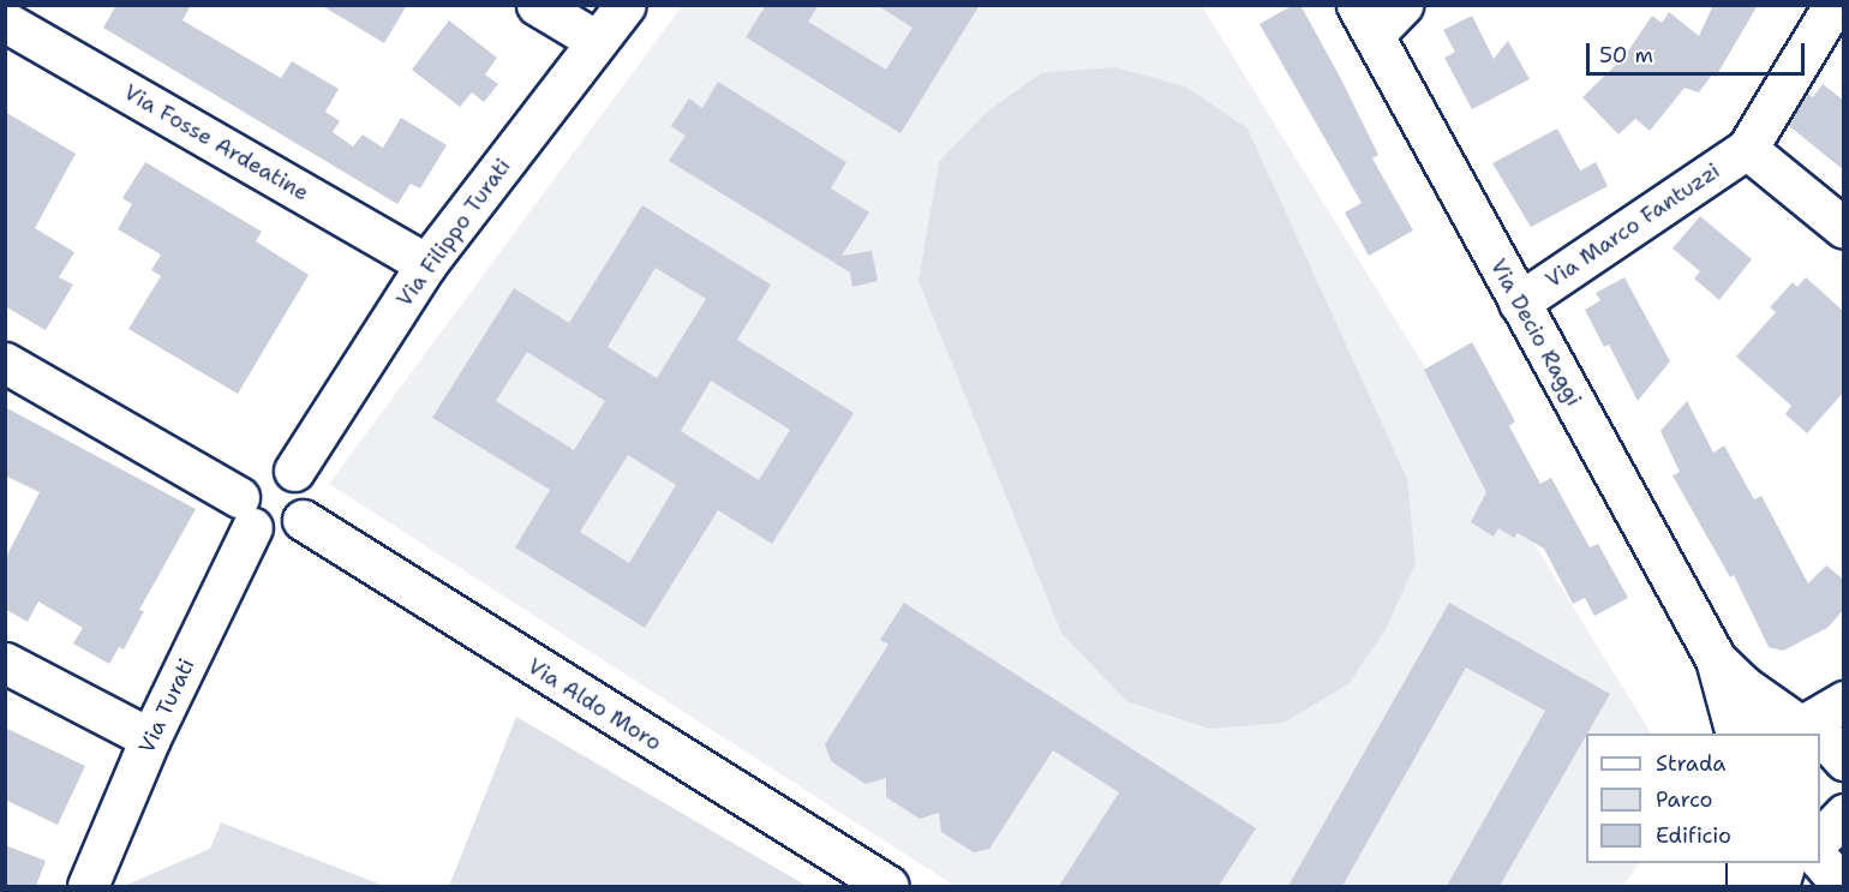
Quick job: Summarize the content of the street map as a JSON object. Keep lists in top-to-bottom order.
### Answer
{
  "streets": {
    "street": [
      "Via Fosse Ardeatine",
      "Via Marco Fantuzzi",
      "Via Filippo Turati",
      "Via Decio Raggi",
      "Via Aldo Moro",
      "Via Turati"
    ]
  },
  "crossings": [
    ["Via Fosse Ardeatine", "Via Filippo Turati"],
    ["Via Marco Fantuzzi", "Via Decio Raggi"],
    ["Via Filippo Turati", "Via Aldo Moro"],
    ["Via Filippo Turati", "Via Turati"],
    ["Via Aldo Moro", "Via Turati"]
  ],
  "legend": ["Strada", "Parco", "Edificio"],
  "scale_bar": "50 m"
}
